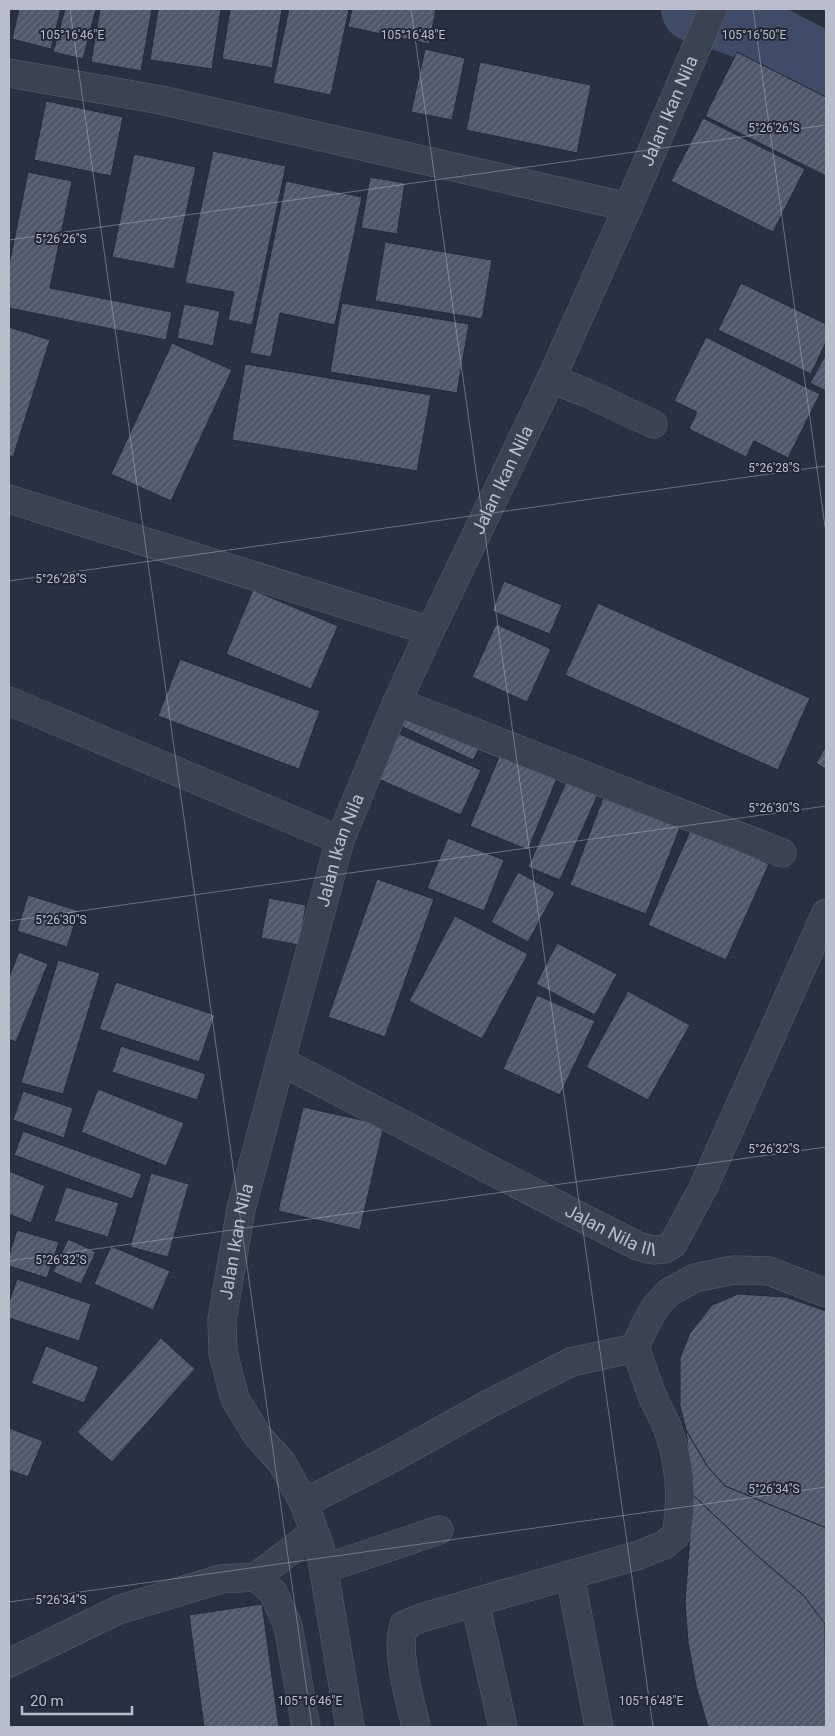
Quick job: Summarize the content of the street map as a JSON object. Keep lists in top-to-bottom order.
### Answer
{
  "streets": {
    "street": ["Jalan Ikan Nila", "Jalan Nila III"]
  },
  "crossings": [
    ["Jalan Ikan Nila", "Jalan Nila III"]
  ],
  "scale_bar": "20 m",
  "coordinates": [
    "105°16'46\"E",
    "105°16'48\"E",
    "105°16'50\"E",
    "5°26'26\"S",
    "5°26'28\"S",
    "5°26'30\"S",
    "5°26'32\"S",
    "5°26'34\"S"
  ]
}
